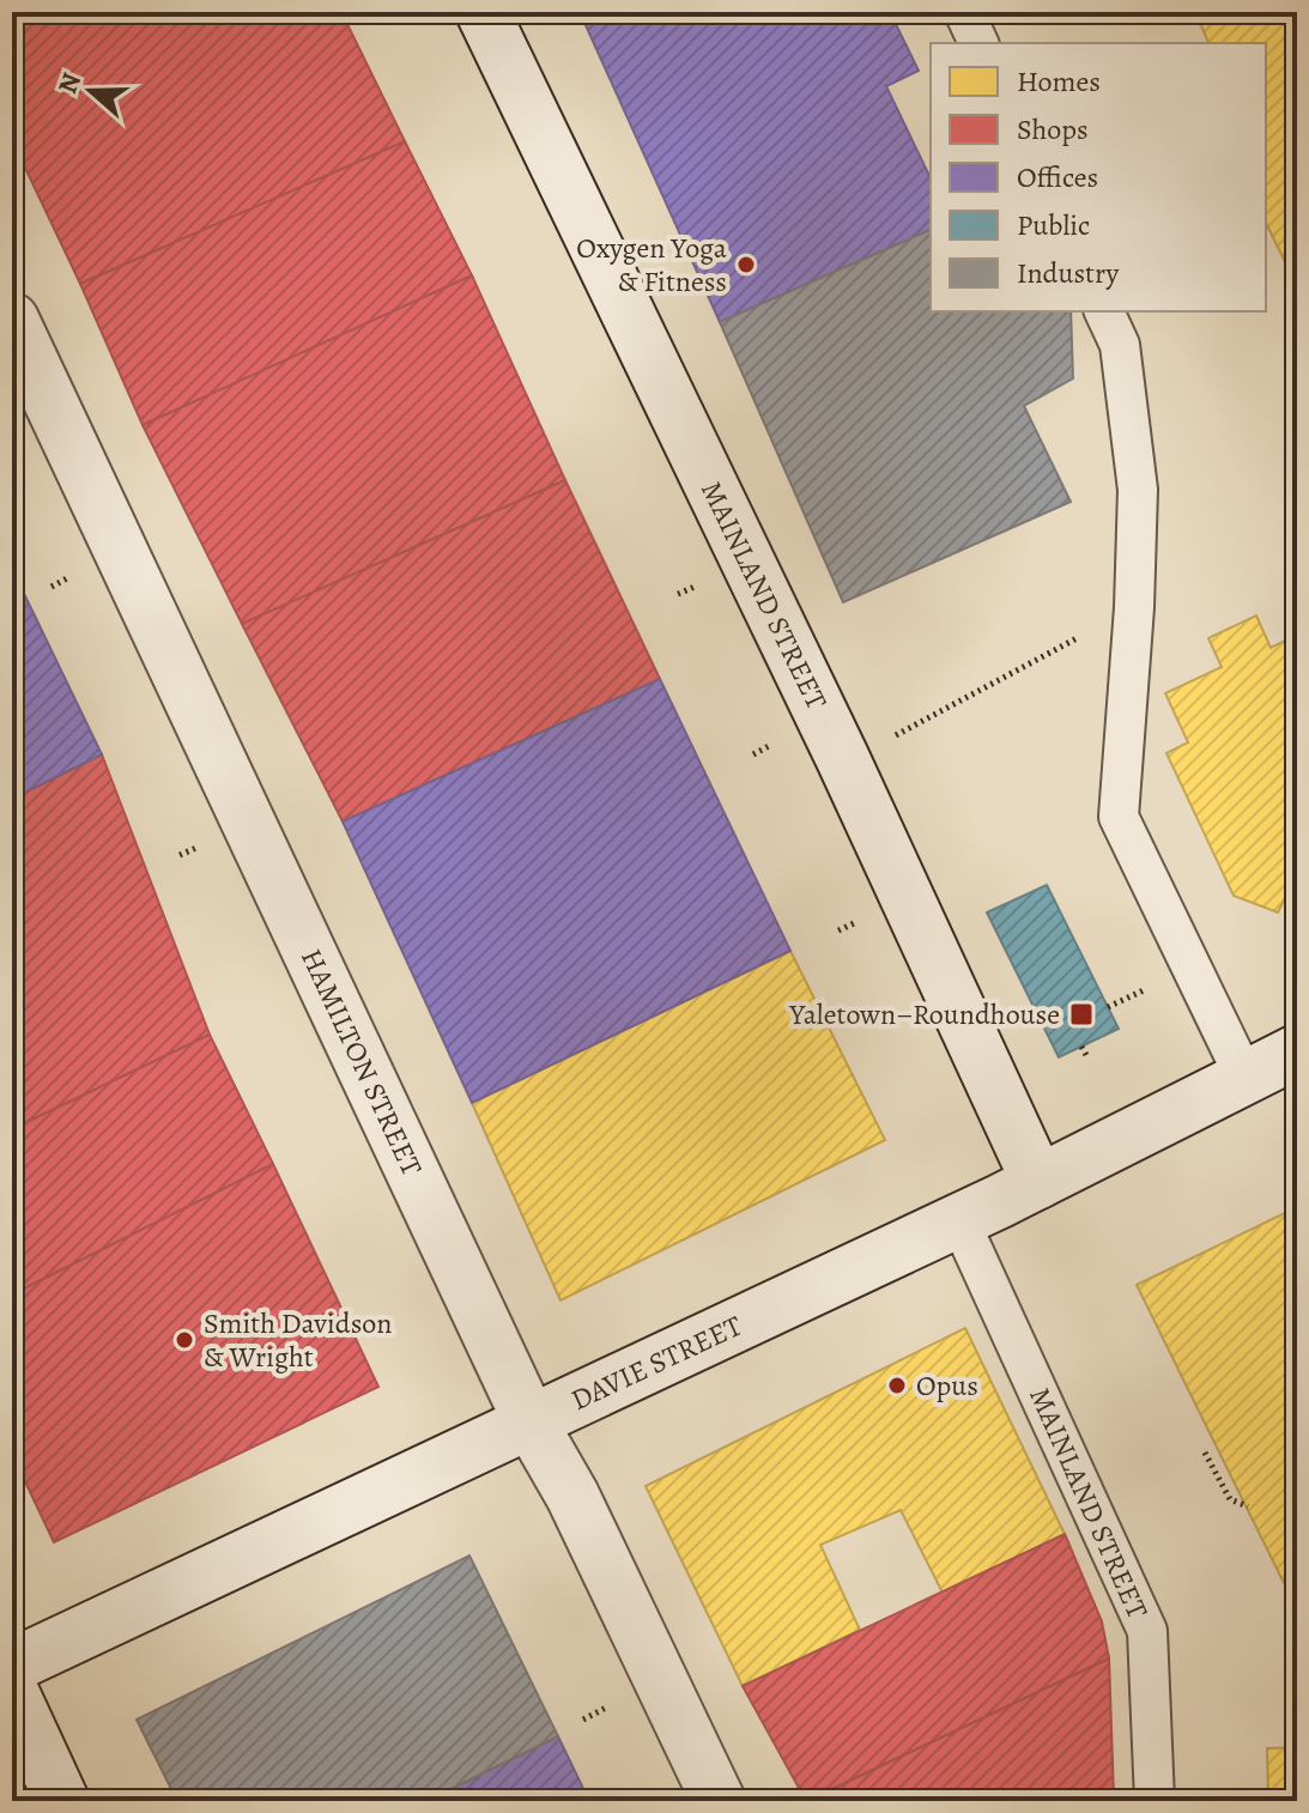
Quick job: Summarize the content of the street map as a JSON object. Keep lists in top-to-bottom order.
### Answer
{
  "streets": {
    "street": ["MAINLAND STREET", "HAMILTON STREET", "DAVIE STREET"]
  },
  "crossings": [
    ["MAINLAND STREET", "DAVIE STREET"],
    ["HAMILTON STREET", "DAVIE STREET"]
  ],
  "places": {
    "other": ["Oxygen Yoga & Fitness", "Smith Davidson & Wright", "Opus"],
    "transit": ["Yaletown–Roundhouse"]
  },
  "legend": [
    "Homes",
    "Shops",
    "Offices",
    "Public",
    "Industry"
  ],
  "north": "left"
}
